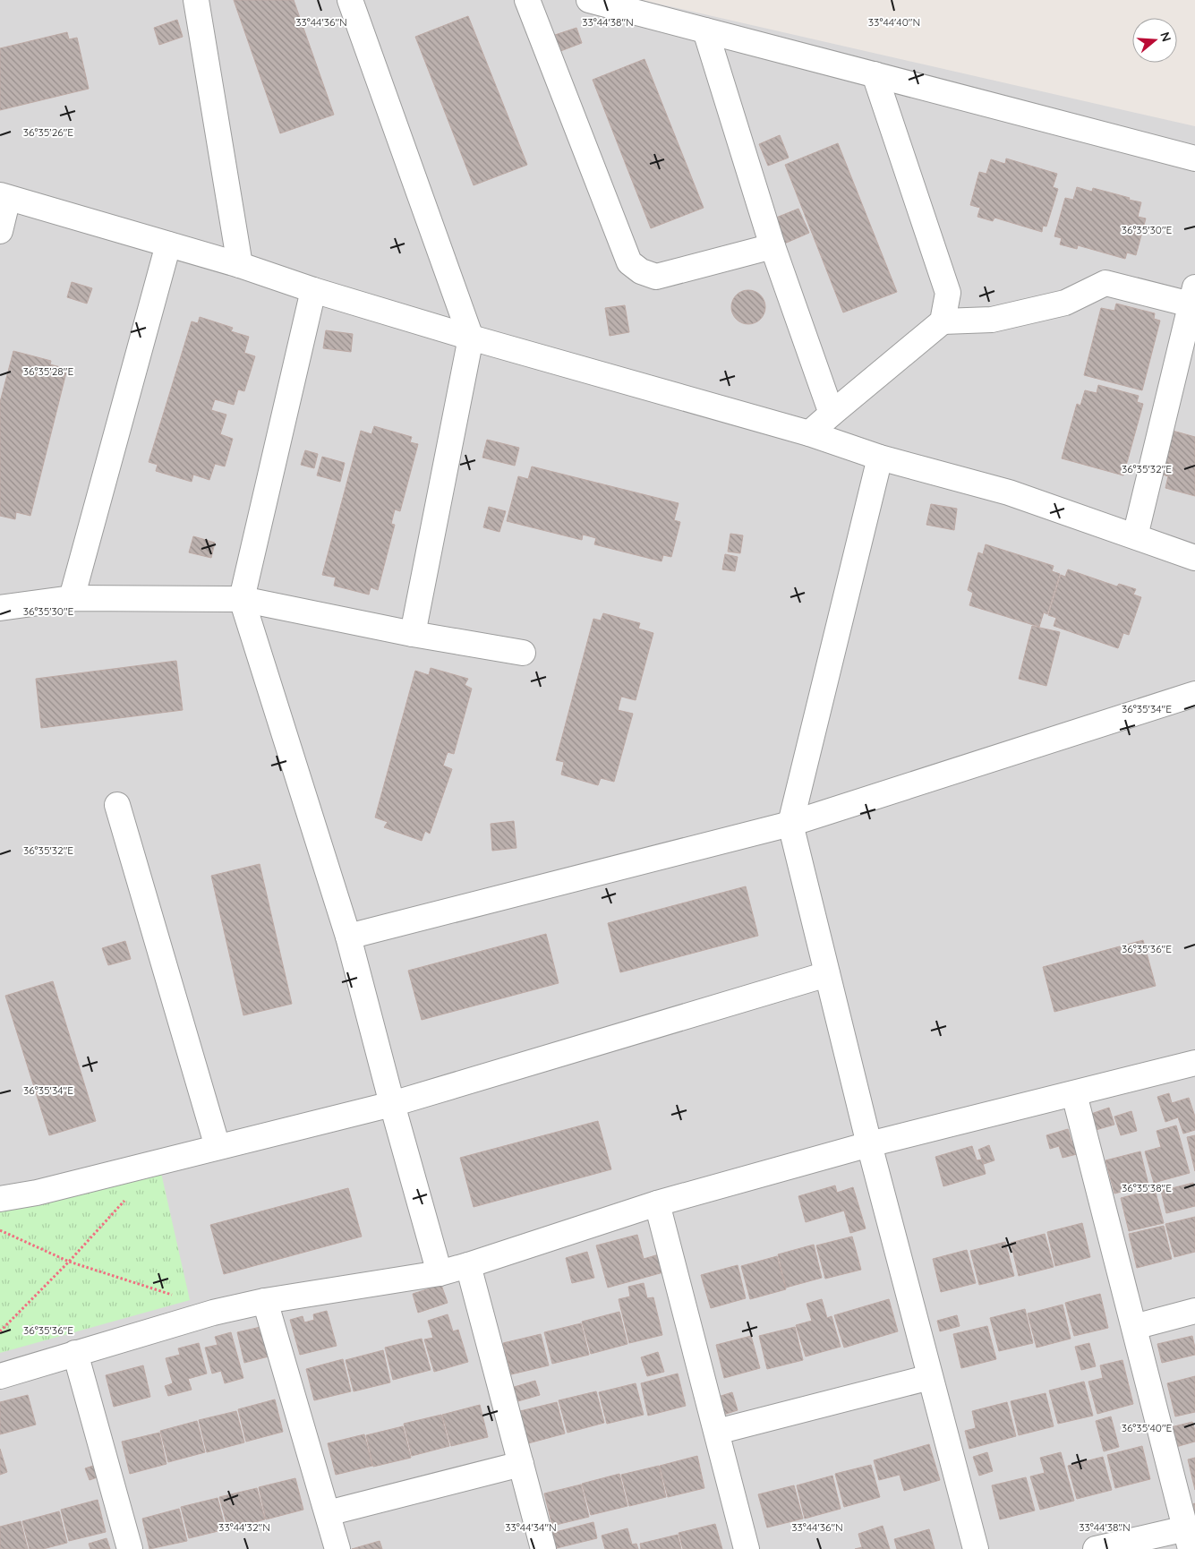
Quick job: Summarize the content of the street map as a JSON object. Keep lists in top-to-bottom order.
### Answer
{
  "north": "right",
  "coordinates": [
    "33°44'36\"N",
    "33°44'38\"N",
    "33°44'40\"N",
    "36°35'26\"E",
    "36°35'30\"E",
    "36°35'28\"E",
    "36°35'32\"E",
    "36°35'34\"E",
    "36°35'36\"E",
    "36°35'38\"E",
    "36°35'40\"E",
    "33°44'32\"N",
    "33°44'34\"N"
  ]
}
